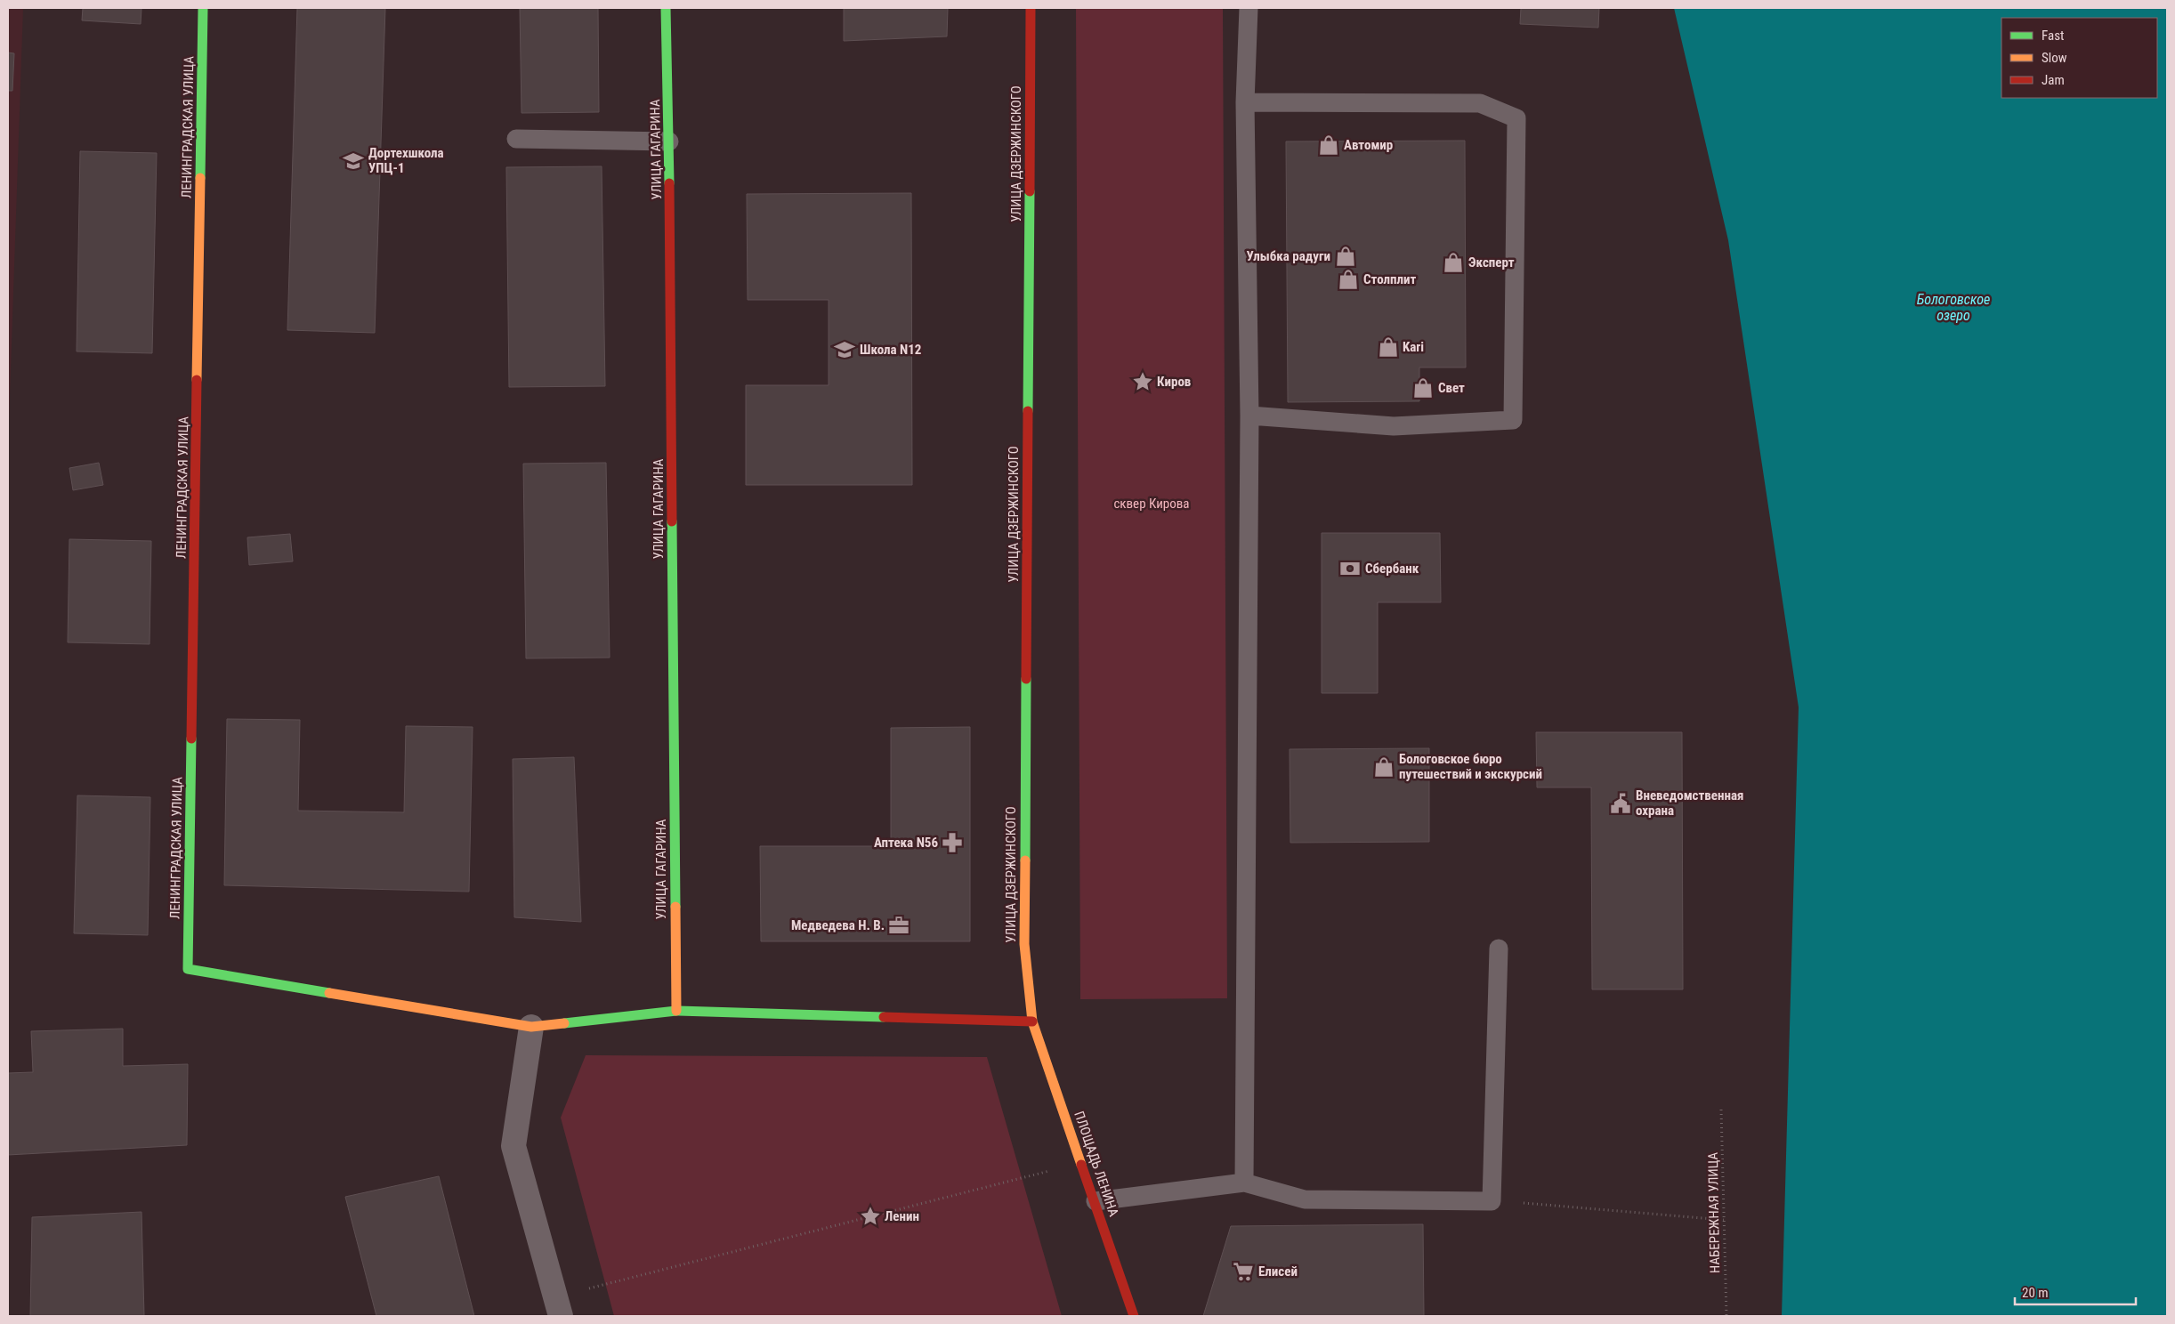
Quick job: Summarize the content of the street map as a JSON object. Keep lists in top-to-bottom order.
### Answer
{
  "streets": {
    "street": [
      "ЛЕНИНГРАДСКАЯ УЛИЦА",
      "УЛИЦА ГАГАРИНА",
      "УЛИЦА ДЗЕРЖИНСКОГО",
      "ПЛОЩАДЬ ЛЕНИНА"
    ],
    "path": ["НАБЕРЕЖНАЯ УЛИЦА"]
  },
  "crossings": [
    ["УЛИЦА ДЗЕРЖИНСКОГО", "ПЛОЩАДЬ ЛЕНИНА"]
  ],
  "water": ["Бологовское озеро"],
  "parks": ["сквер Кирова"],
  "places": {
    "shop": [
      "Автомир",
      "Улыбка радуги",
      "Эксперт",
      "Столплит",
      "Kari",
      "Свет",
      "Бологовское бюро путешествий и экскурсий"
    ],
    "school or university": ["Дортехшкола УПЦ-1", "Школа N12"],
    "place": ["Киров", "Ленин"],
    "bank": ["Сбербанк"],
    "public building": ["Вневедомственная охрана"],
    "pharmacy": ["Аптека N56"],
    "office": ["Медведева Н. В."],
    "supermarket": ["Елисей"]
  },
  "legend": ["Fast", "Slow", "Jam"],
  "scale_bar": "20 m"
}
